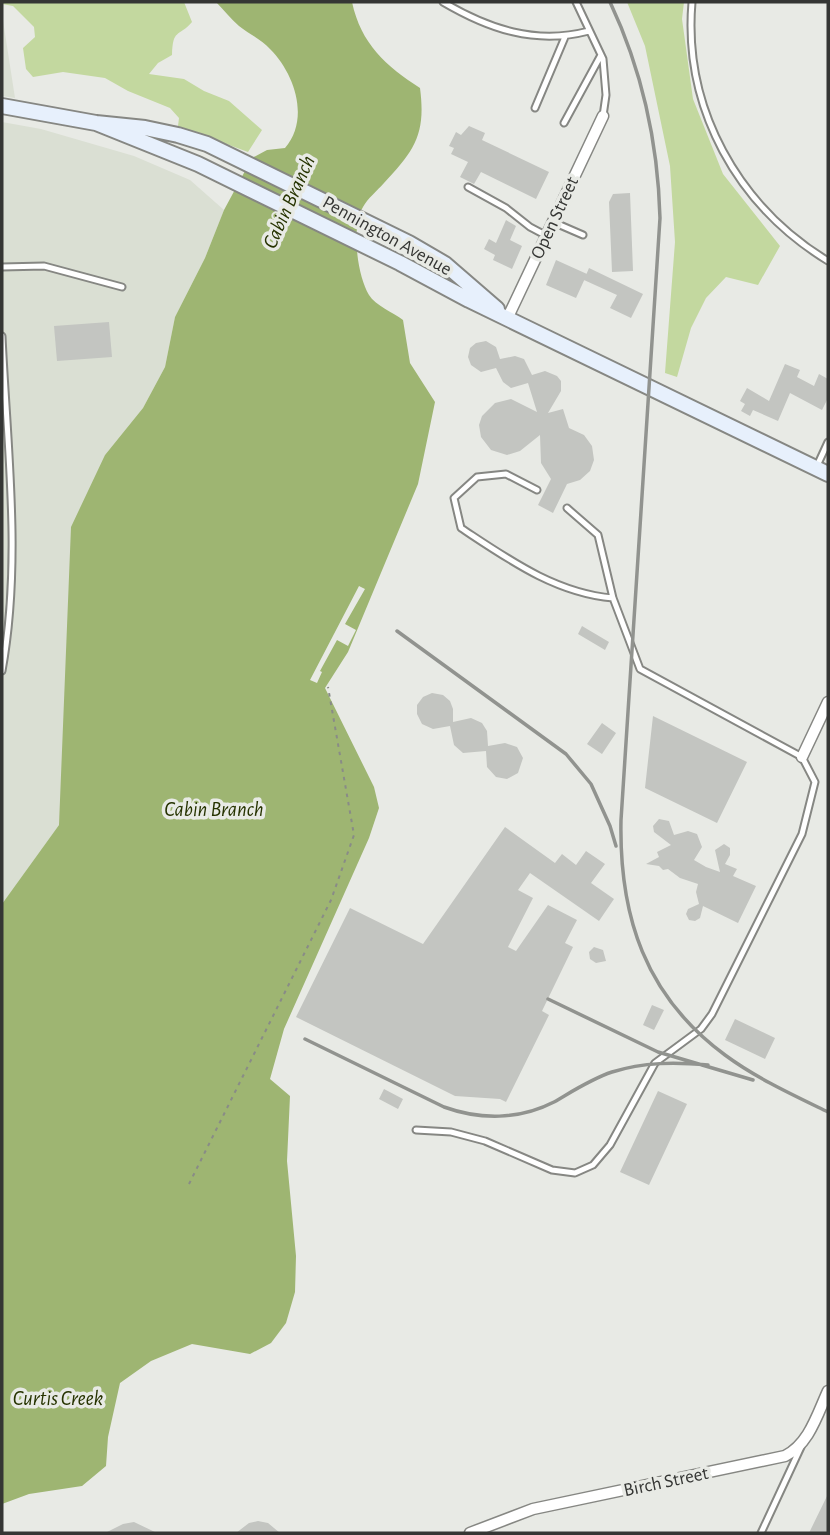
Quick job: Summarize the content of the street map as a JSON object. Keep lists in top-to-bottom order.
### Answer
{
  "streets": {
    "main road": ["Pennington Avenue"],
    "street": ["Open Street", "Birch Street"]
  },
  "crossings": [
    ["Open Street", "Pennington Avenue"]
  ],
  "water": ["Cabin Branch", "Curtis Creek"]
}
